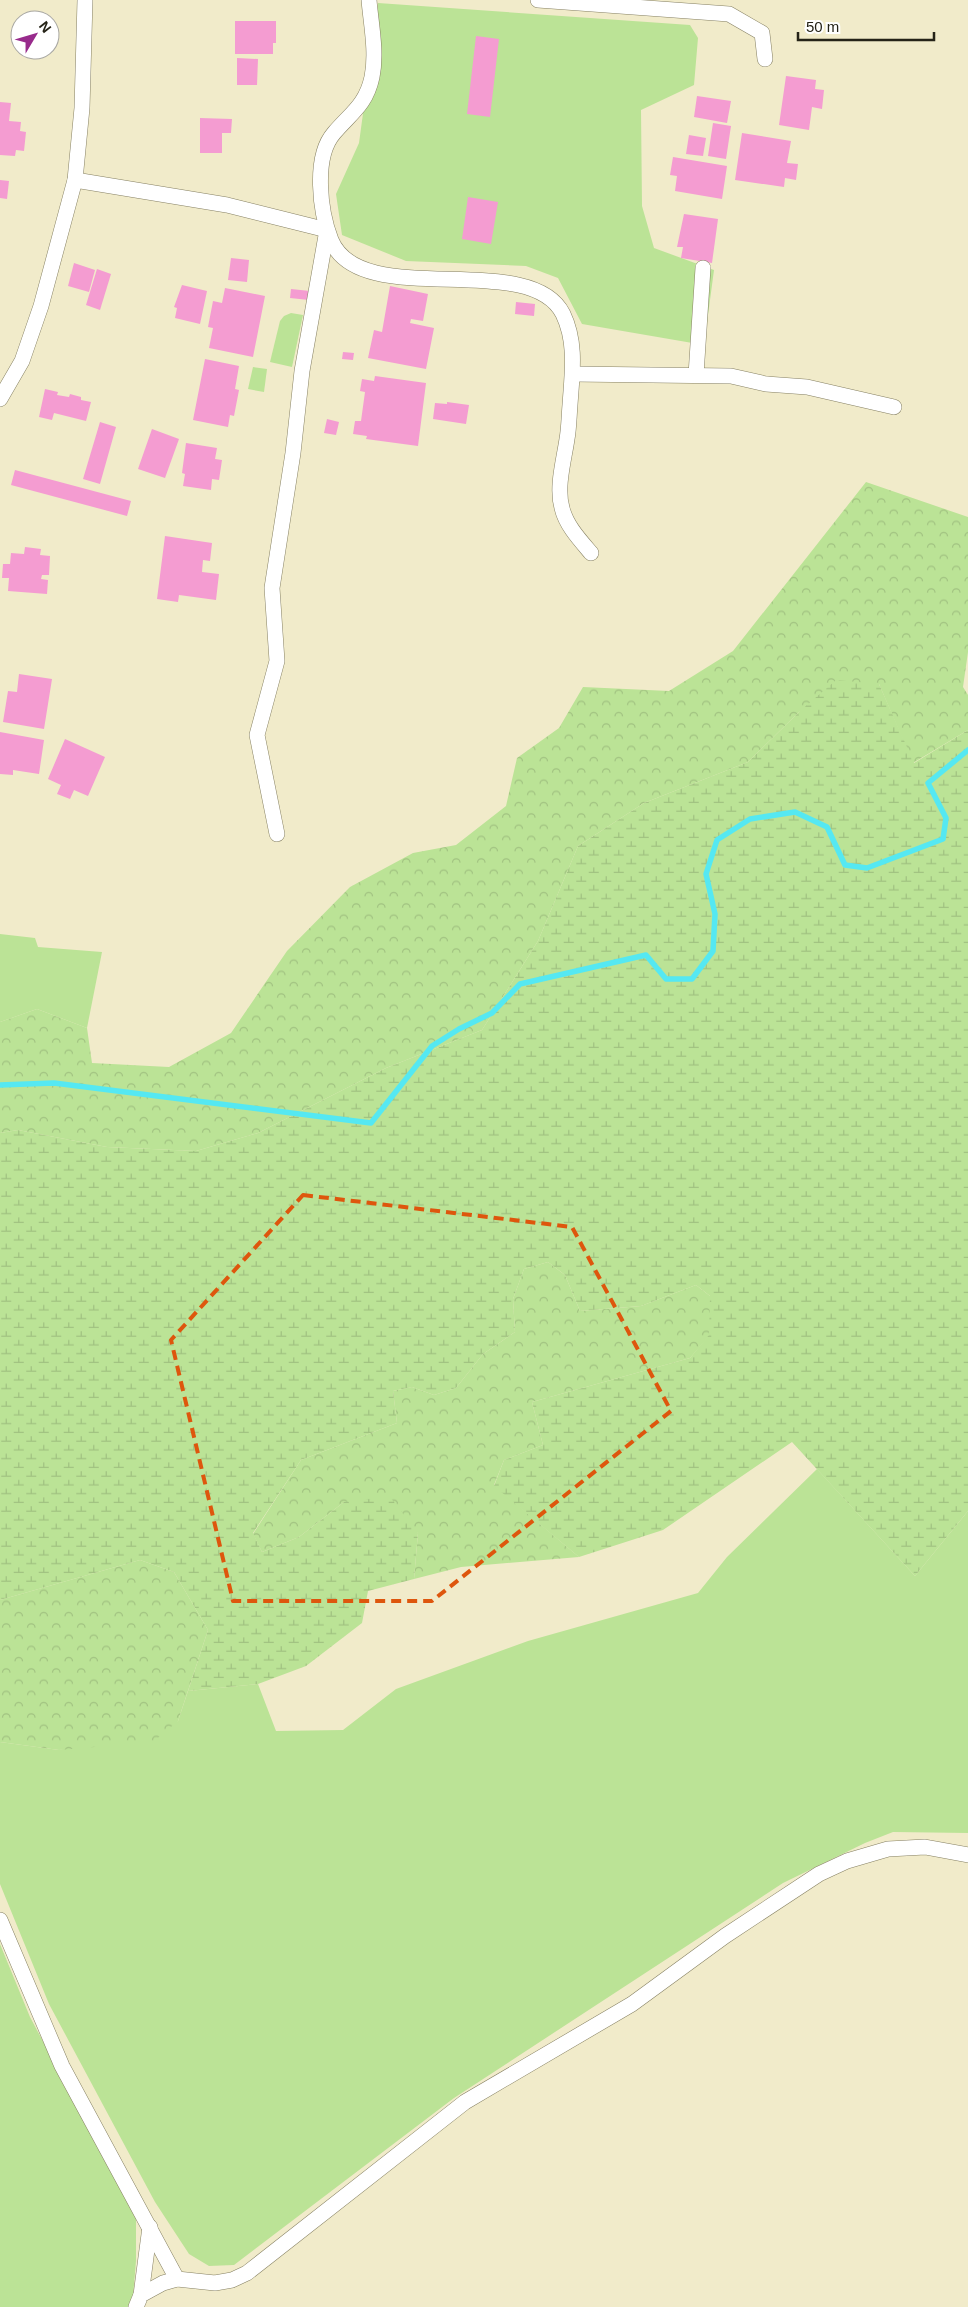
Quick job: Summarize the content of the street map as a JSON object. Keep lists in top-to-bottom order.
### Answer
{
  "scale_bar": "50 m",
  "north": "top right"
}
